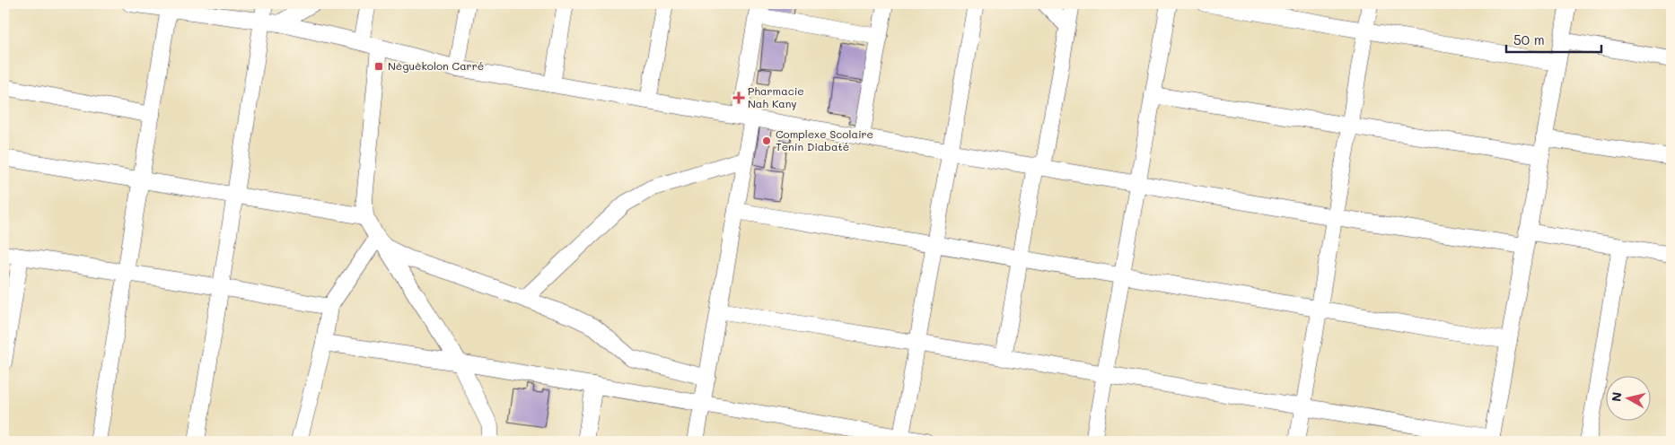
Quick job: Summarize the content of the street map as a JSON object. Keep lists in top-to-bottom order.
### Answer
{
  "places": {
    "transit": ["Nèguèkolon Carré"],
    "health": ["Pharmacie Nah Kany"],
    "other": ["Complexe Scolaire Tenin Diabaté"]
  },
  "scale_bar": "50 m",
  "north": "left"
}
